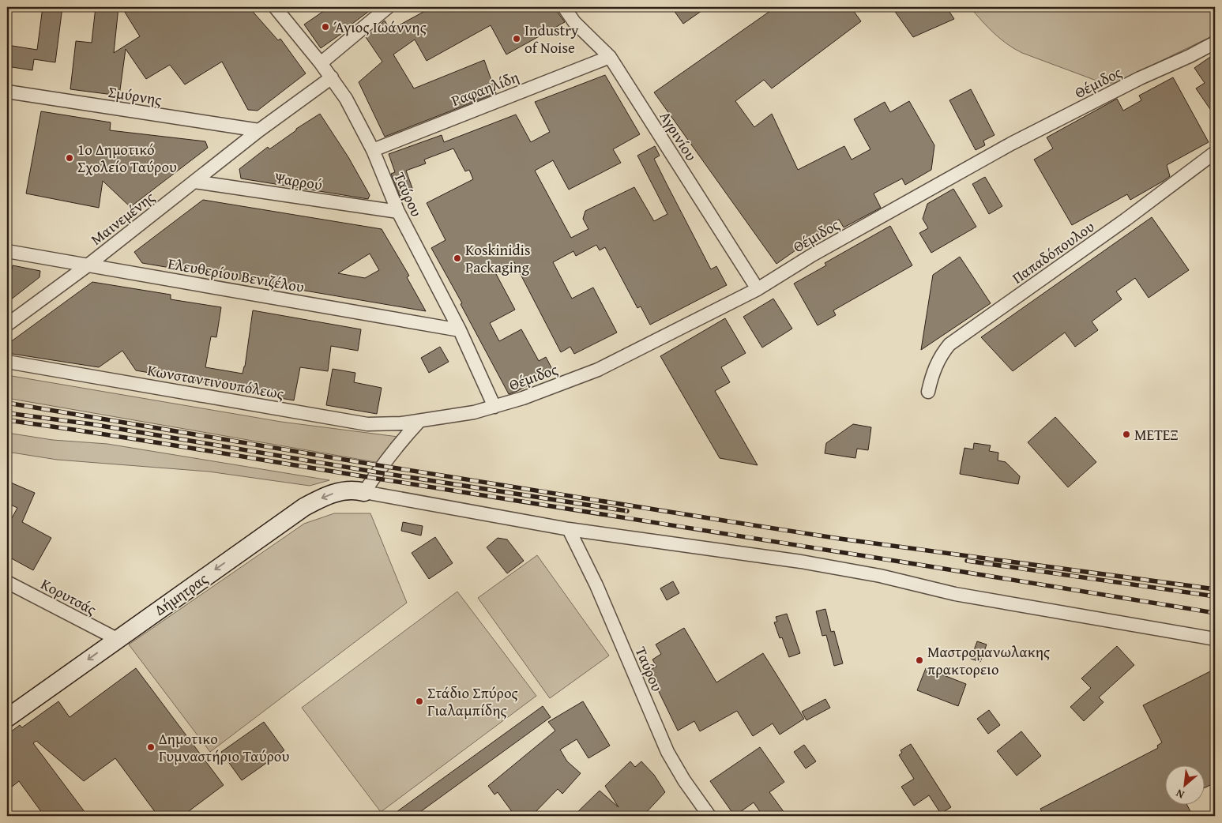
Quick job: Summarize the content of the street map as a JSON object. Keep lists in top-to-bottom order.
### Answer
{
  "streets": {
    "street": [
      "Θέμιδος",
      "Ραφαηλίδη",
      "Σμύρνης",
      "Αγρινίου",
      "Ψαρρού",
      "Ταύρου",
      "Μαινεμένης",
      "Παπαδόπουλου",
      "Ελευθερίου Βενιζέλου",
      "Κωνσταντινουπόλεως",
      "Δήμητρας",
      "Κορυτσάς"
    ]
  },
  "crossings": [
    ["Θέμιδος", "Αγρινίου"],
    ["Θέμιδος", "Ταύρου"],
    ["Θέμιδος", "Κωνσταντινουπόλεως"],
    ["Ραφαηλίδη", "Αγρινίου"],
    ["Ραφαηλίδη", "Ταύρου"],
    ["Σμύρνης", "Μαινεμένης"],
    ["Ψαρρού", "Ταύρου"],
    ["Ψαρρού", "Μαινεμένης"],
    ["Ταύρου", "Μαινεμένης"],
    ["Ταύρου", "Ελευθερίου Βενιζέλου"],
    ["Μαινεμένης", "Ελευθερίου Βενιζέλου"],
    ["Δήμητρας", "Κορυτσάς"]
  ],
  "one_way": ["Δήμητρας"],
  "places": [
    "Άγιος Ιωάννης",
    "Industry of Noise",
    "1ο Δημοτικό Σχολείο Ταύρου",
    "Koskinidis Packaging",
    "ΜΕΤΕΞ",
    "Μαστρομανωλακης πρακτορειο",
    "Στάδιο Σπύρος Γιαλαμπίδης",
    "Δημοτικο Γυμναστήριο Ταύρου"
  ],
  "north": "bottom left"
}
